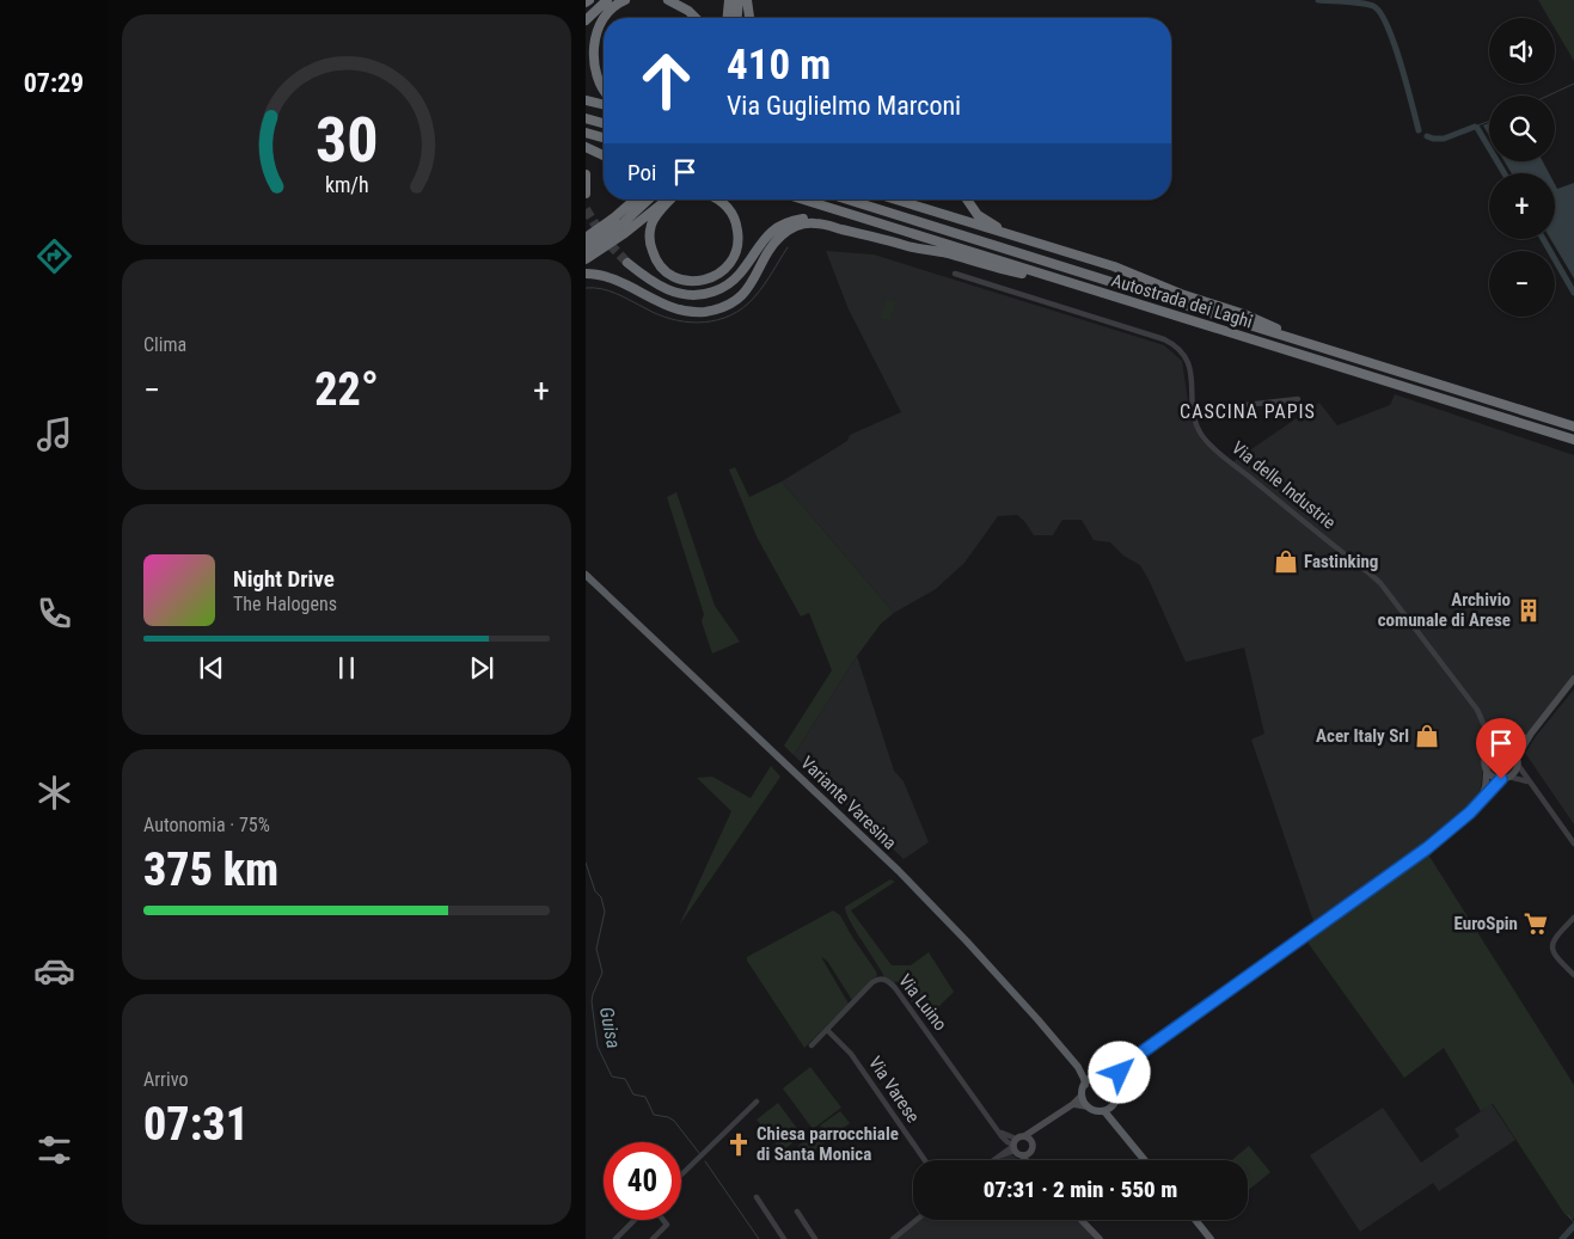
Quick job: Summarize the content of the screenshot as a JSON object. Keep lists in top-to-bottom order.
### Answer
{
  "streets": {
    "highway": ["Autostrada dei Laghi"],
    "main road": ["Variante Varesina"],
    "street": ["Via delle Industrie", "Via Luino", "Via Varese"]
  },
  "crossings": [
    ["Via Luino", "Via Varese"]
  ],
  "districts": ["CASCINA PAPIS"],
  "water": ["Guisa"],
  "places": {
    "shop": ["Fastinking", "Acer Italy Srl"],
    "building": ["Archivio comunale di Arese"],
    "supermarket": ["EuroSpin"],
    "church": ["Chiesa parrocchiale di Santa Monica"]
  },
  "page": {
    "tabs": "07:29",
    "map_buttons": ["+", "−"],
    "turn": ["410 m", "Via Guglielmo Marconi"],
    "then": "Poi",
    "tile": [
      "Clima",
      ["Autonomia · 75%", "375 km"],
      ["Arrivo", "07:31"]
    ],
    "heat": ["−", "22°", "+"],
    "song": ["Night Drive", "The Halogens"],
    "limit": "40",
    "trip": "07:31 · 2 min · 550 m",
    "gauge": ["30", "km/h"]
  }
}
